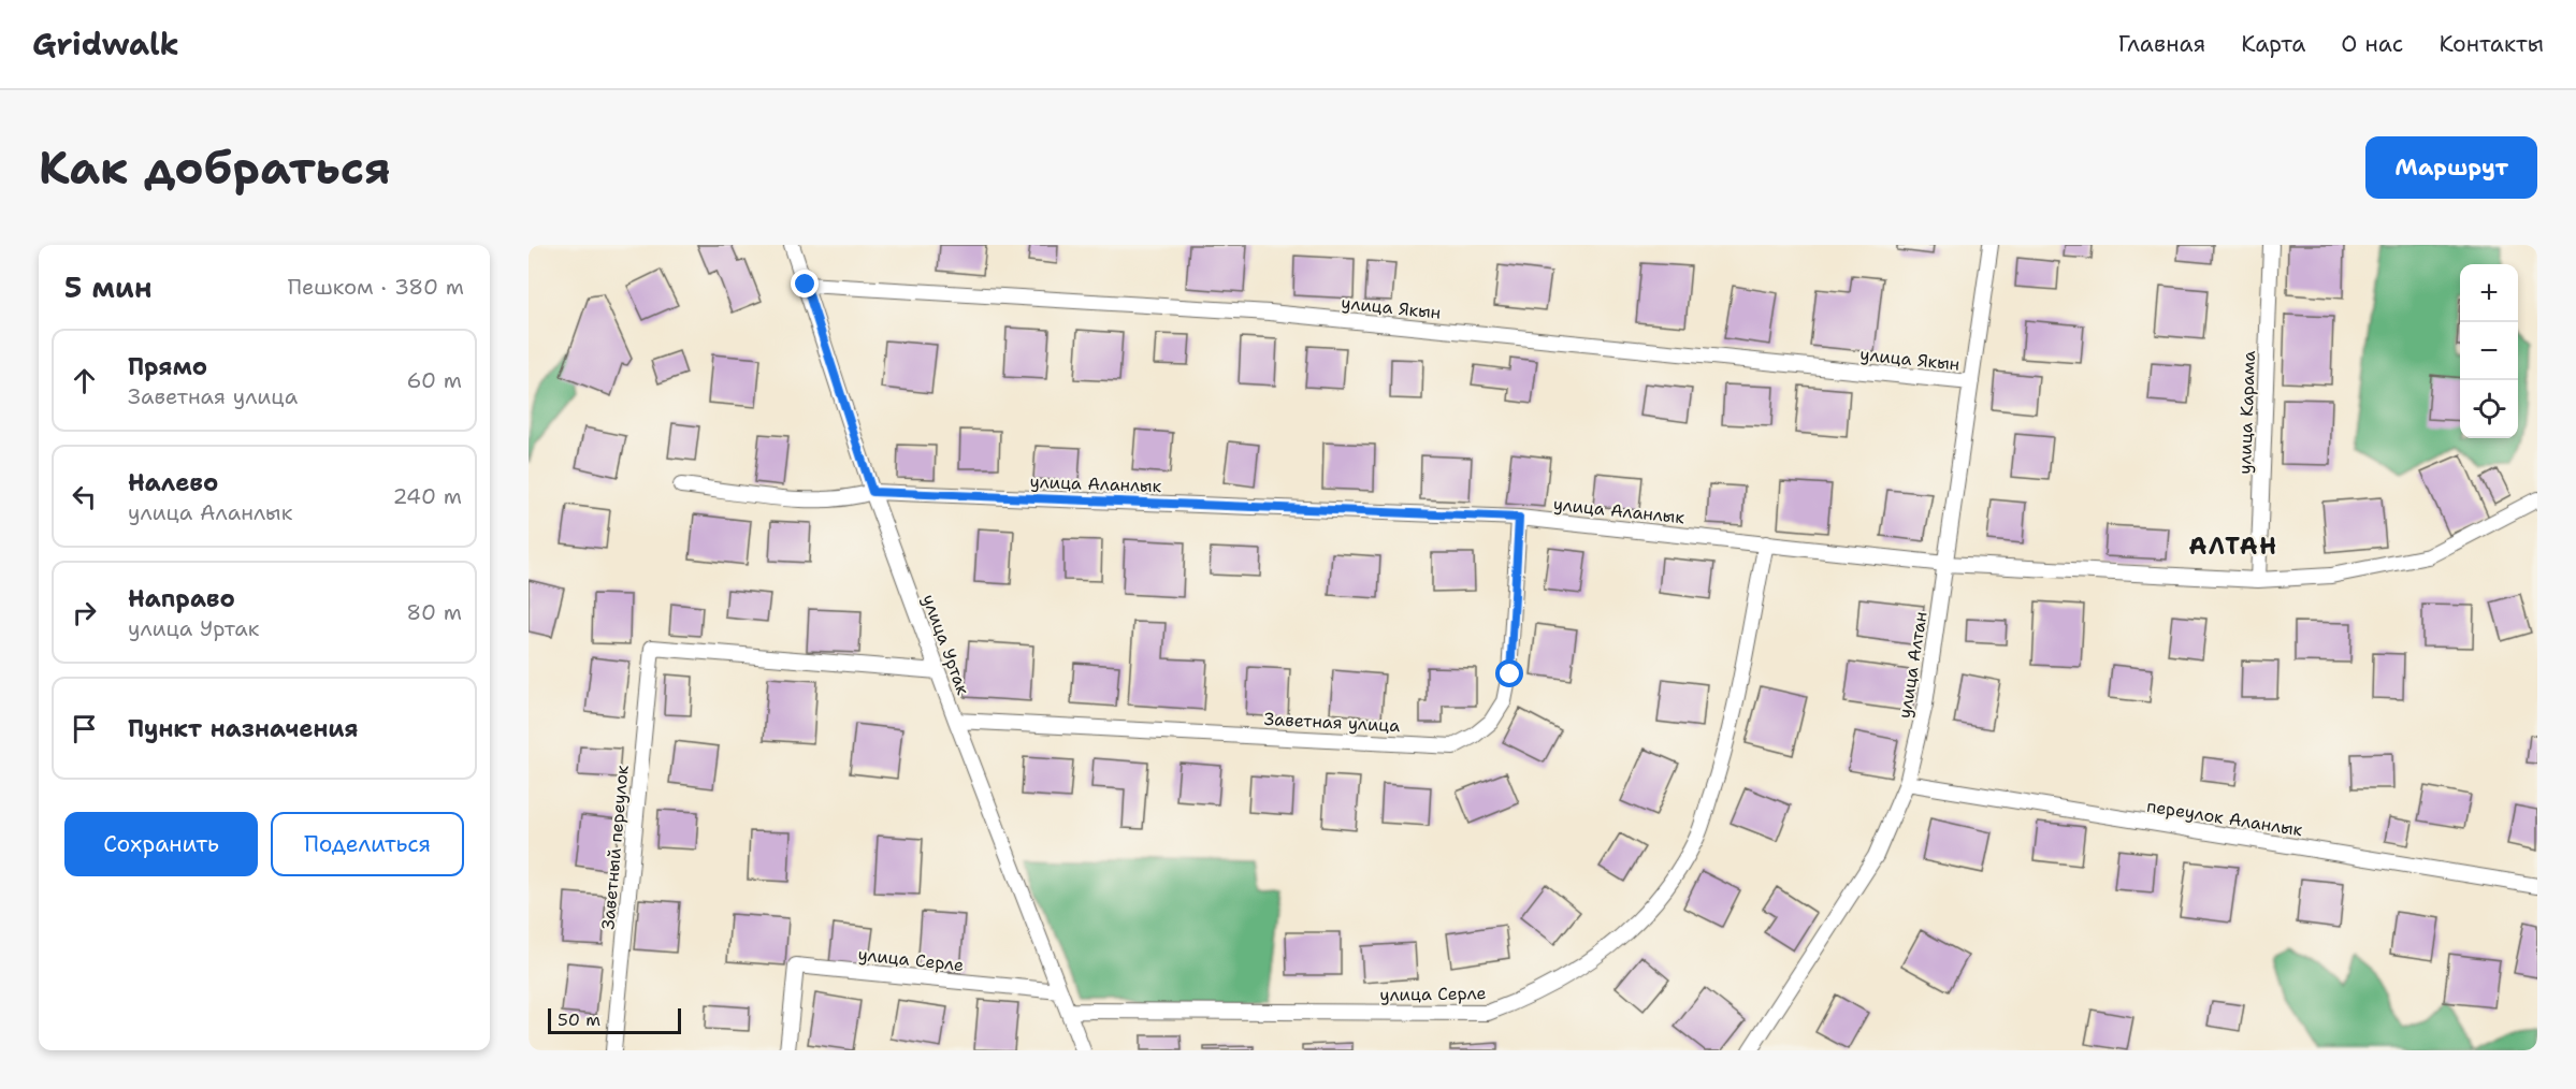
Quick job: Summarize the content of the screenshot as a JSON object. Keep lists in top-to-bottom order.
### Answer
{
  "streets": {
    "street": [
      "улица Якын",
      "улица Карама",
      "улица Аланлык",
      "улица Уртак",
      "улица Алтан",
      "Заветная улица",
      "переулок Аланлык",
      "Заветный переулок",
      "улица Серле"
    ]
  },
  "crossings": [
    ["улица Якын", "улица Уртак"],
    ["улица Якын", "улица Алтан"],
    ["улица Карама", "улица Аланлык"],
    ["улица Аланлык", "улица Уртак"],
    ["улица Аланлык", "улица Алтан"],
    ["улица Аланлык", "Заветная улица"],
    ["улица Аланлык", "улица Серле"],
    ["улица Уртак", "Заветная улица"],
    ["улица Уртак", "Заветный переулок"],
    ["улица Уртак", "улица Серле"],
    ["улица Алтан", "переулок Аланлык"]
  ],
  "districts": ["АЛТАН"],
  "scale_bar": "50 m",
  "page": {
    "header": "Gridwalk",
    "nav": [
      "Главная",
      "Карта",
      "О нас",
      "Контакты"
    ],
    "buttons": [
      "Маршрут",
      ["Сохранить", "Поделиться"]
    ],
    "title": "Как добраться",
    "heading": ["5 мин", "Пешком · 380 m"],
    "map_buttons": ["+", "−"],
    "list": [
      ["Прямо", "Заветная улица", "60 m"],
      ["Налево", "улица Аланлык", "240 m"],
      ["Направо", "улица Уртак", "80 m"],
      "Пункт назначения"
    ],
    "scale": "50 m"
  }
}
